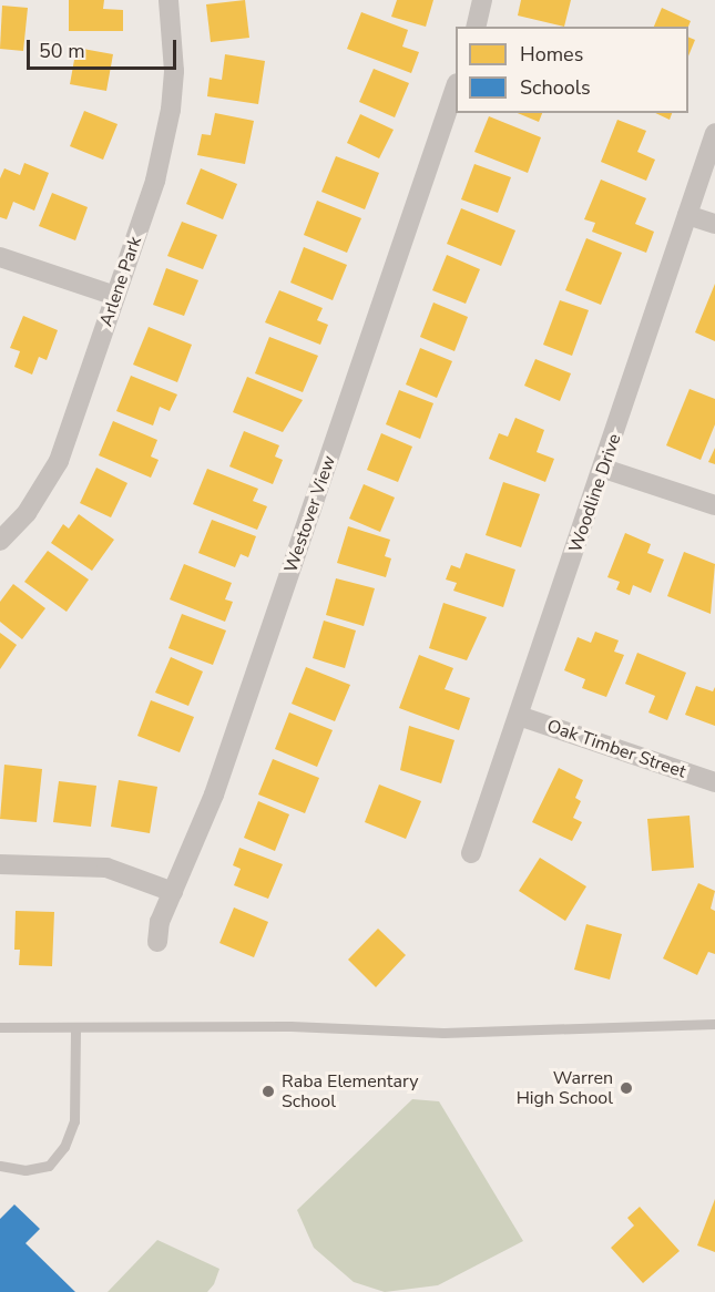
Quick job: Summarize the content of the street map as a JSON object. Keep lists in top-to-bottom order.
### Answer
{
  "streets": {
    "street": [
      "Arlene Park",
      "Woodline Drive",
      "Westover View",
      "Oak Timber Street"
    ]
  },
  "crossings": [
    ["Woodline Drive", "Oak Timber Street"]
  ],
  "places": ["Warren High School", "Raba Elementary School"],
  "legend": ["Homes", "Schools"],
  "scale_bar": "50 m"
}
